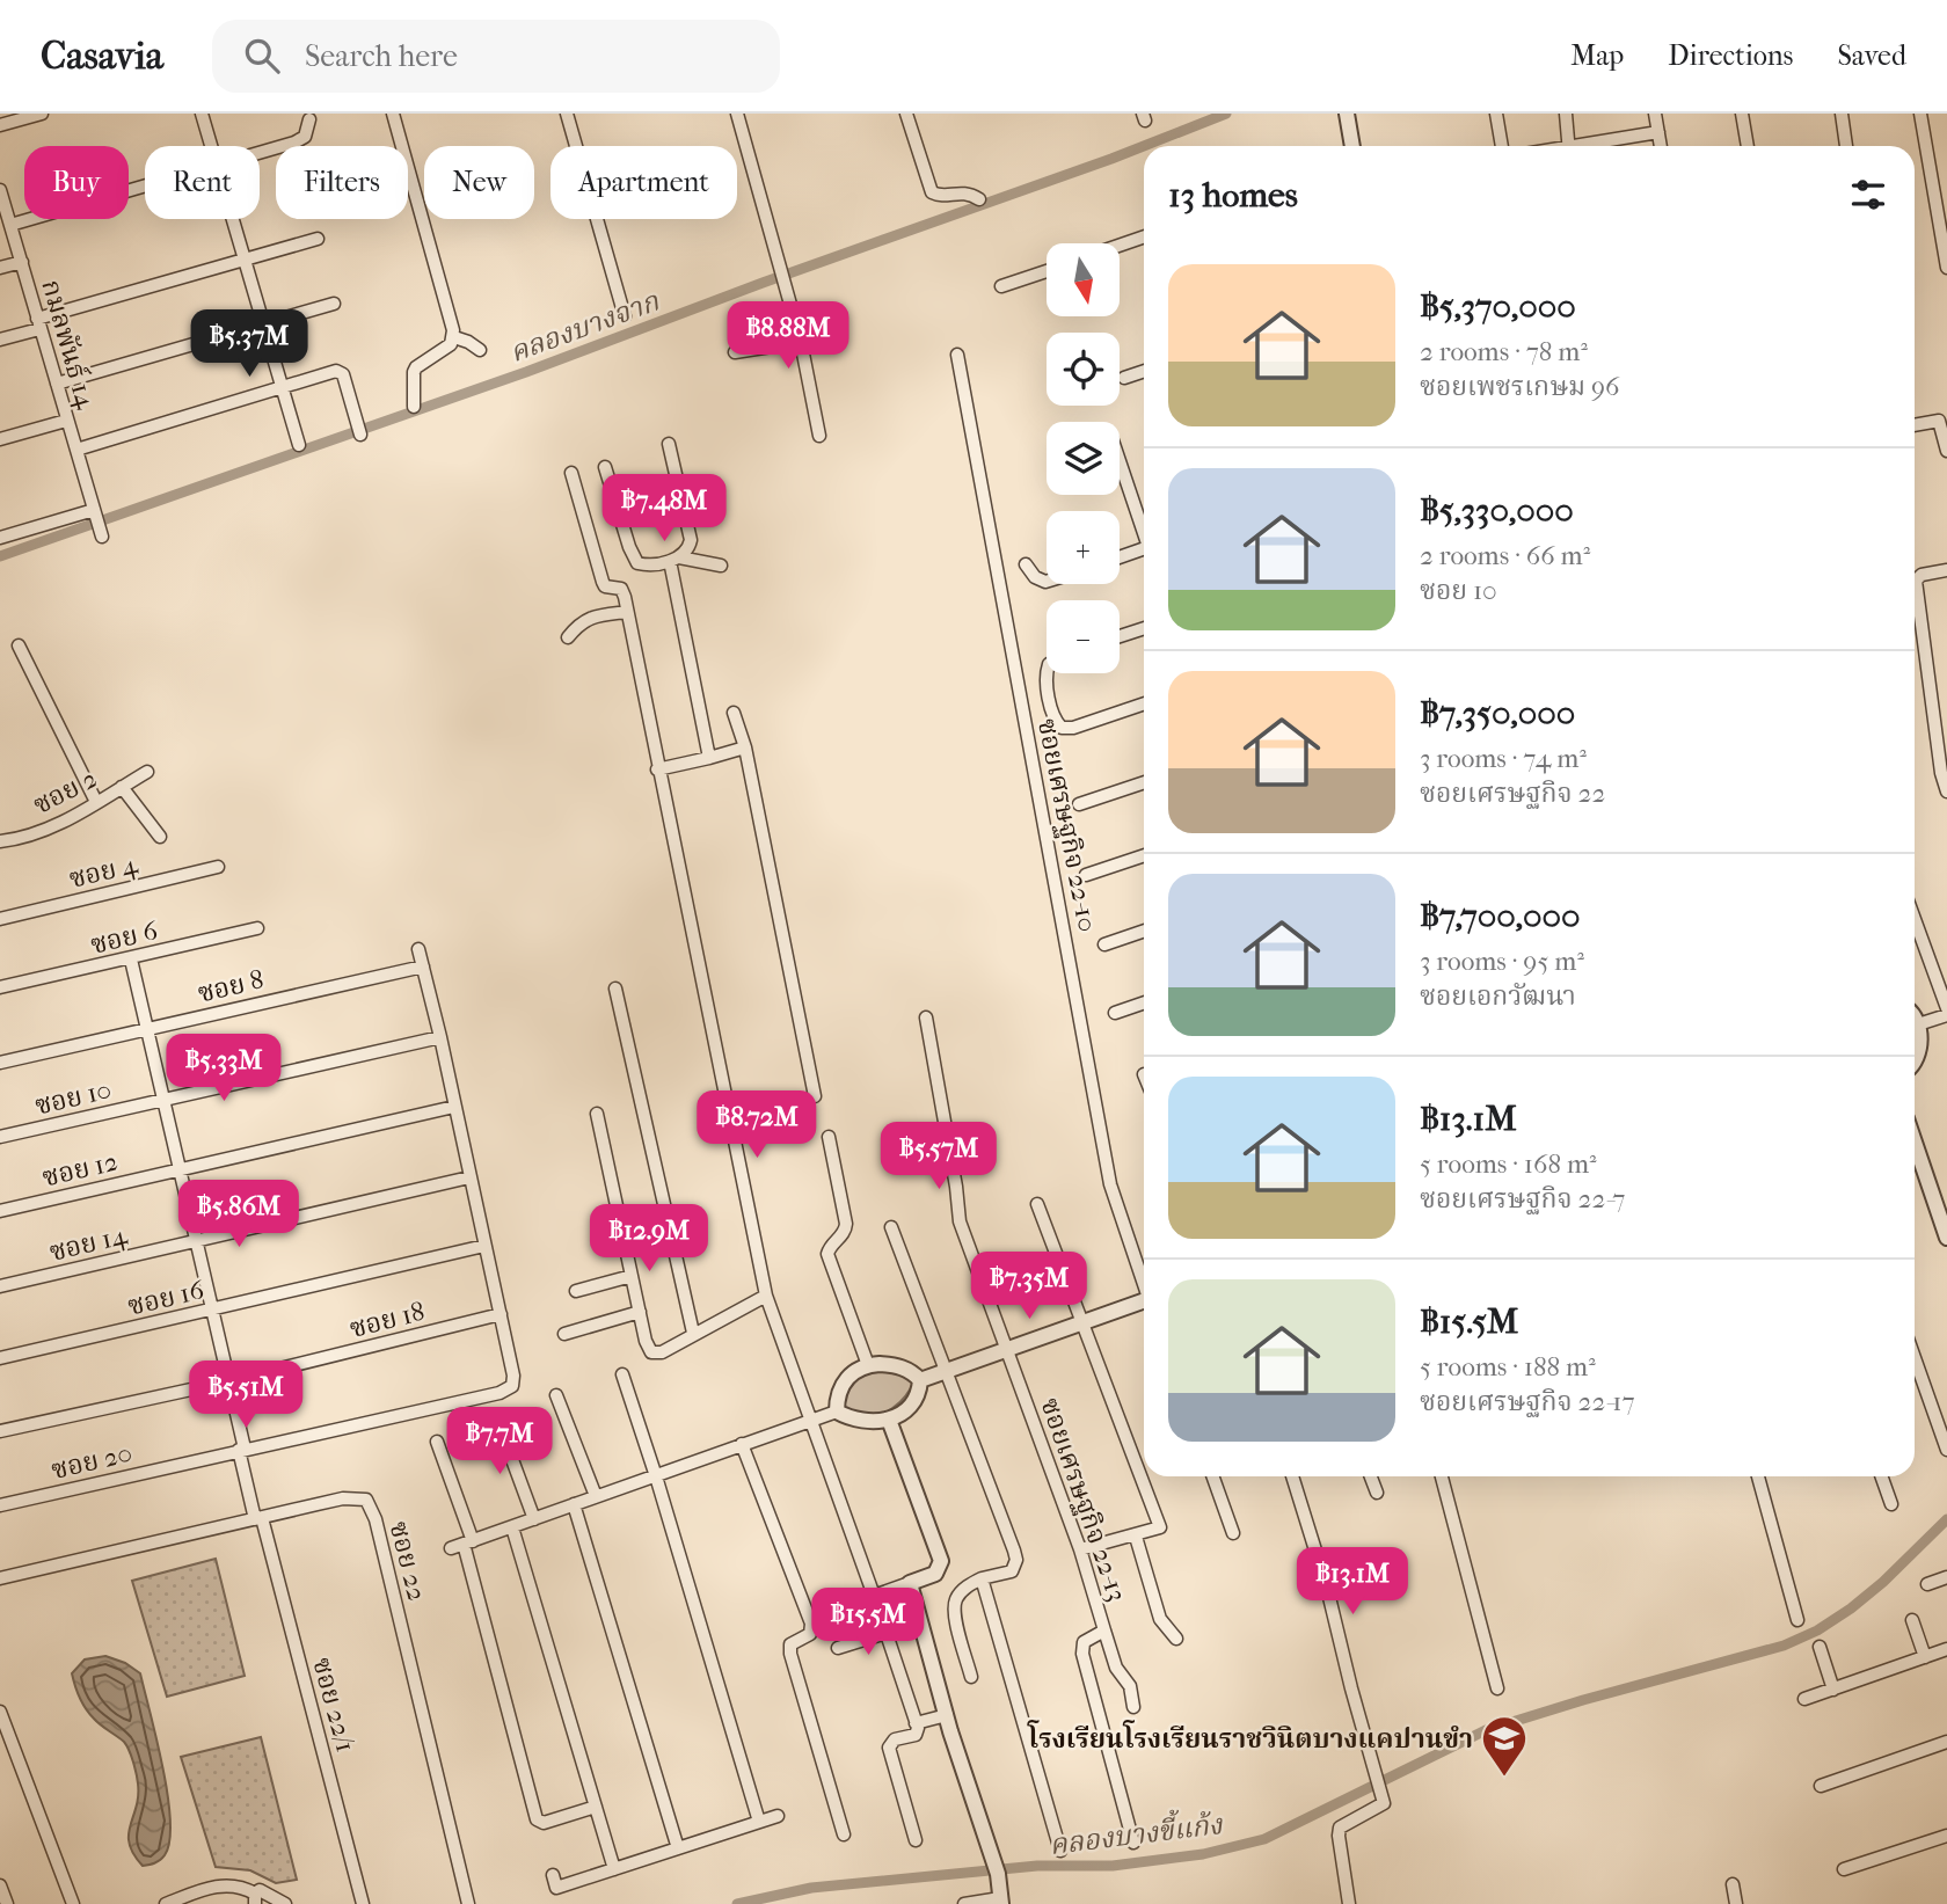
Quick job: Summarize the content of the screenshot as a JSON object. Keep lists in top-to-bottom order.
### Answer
{
  "streets": {
    "street": [
      "กมลพันธ์ 14",
      "ซอย 2",
      "ซอยเศรษฐกิจ 22-10",
      "ซอย 4",
      "ซอย 6",
      "ซอย 8",
      "ซอย 10",
      "ซอย 12",
      "ซอย 14",
      "ซอย 16",
      "ซอย 18",
      "ซอย 20",
      "ซอยเศรษฐกิจ 22-13",
      "ซอย 22",
      "ซอย 22/1"
    ]
  },
  "crossings": [
    ["ซอย 6", "ซอย 22/1"],
    ["ซอย 8", "ซอย 22/1"],
    ["ซอย 10", "ซอย 22/1"],
    ["ซอย 12", "ซอย 22/1"],
    ["ซอย 14", "ซอย 22/1"],
    ["ซอย 16", "ซอย 22/1"],
    ["ซอย 18", "ซอย 20"],
    ["ซอย 18", "ซอย 22/1"],
    ["ซอย 20", "ซอย 22/1"],
    ["ซอย 22", "ซอย 22/1"]
  ],
  "water": ["คลองบางจาก", "คลองบางขี้แก้ง"],
  "places": {
    "school or university": ["โรงเรียนโรงเรียนราชวินิตบางแคปานขำ"]
  },
  "north": "bottom",
  "page": {
    "header": "Casavia",
    "search": "Search here",
    "nav": ["Map", "Directions", "Saved"],
    "chip": [
      "Buy",
      "Rent",
      "Filters",
      "New",
      "Apartment"
    ],
    "heading": "13 homes",
    "map_buttons": ["+", "−"],
    "list": [
      {
        "name": "฿5,370,000",
        "note": "2 rooms · 78 m² · ซอยเพชรเกษม 96"
      },
      {
        "name": "฿5,330,000",
        "note": "2 rooms · 66 m² · ซอย 10"
      },
      {
        "name": "฿7,350,000",
        "note": "3 rooms · 74 m² · ซอยเศรษฐกิจ 22"
      },
      {
        "name": "฿7,700,000",
        "note": "3 rooms · 95 m² · ซอยเอกวัฒนา"
      },
      {
        "name": "฿13.1M",
        "note": "5 rooms · 168 m² · ซอยเศรษฐกิจ 22-7"
      },
      {
        "name": "฿15.5M",
        "note": "5 rooms · 188 m² · ซอยเศรษฐกิจ 22-17"
      }
    ],
    "price": [
      "฿8.88M",
      "฿5.37M",
      "฿7.48M",
      "฿5.33M",
      "฿8.72M",
      "฿5.57M",
      "฿5.86M",
      "฿12.9M",
      "฿7.35M",
      "฿5.51M",
      "฿7.7M",
      "฿13.1M",
      "฿15.5M"
    ]
  }
}
